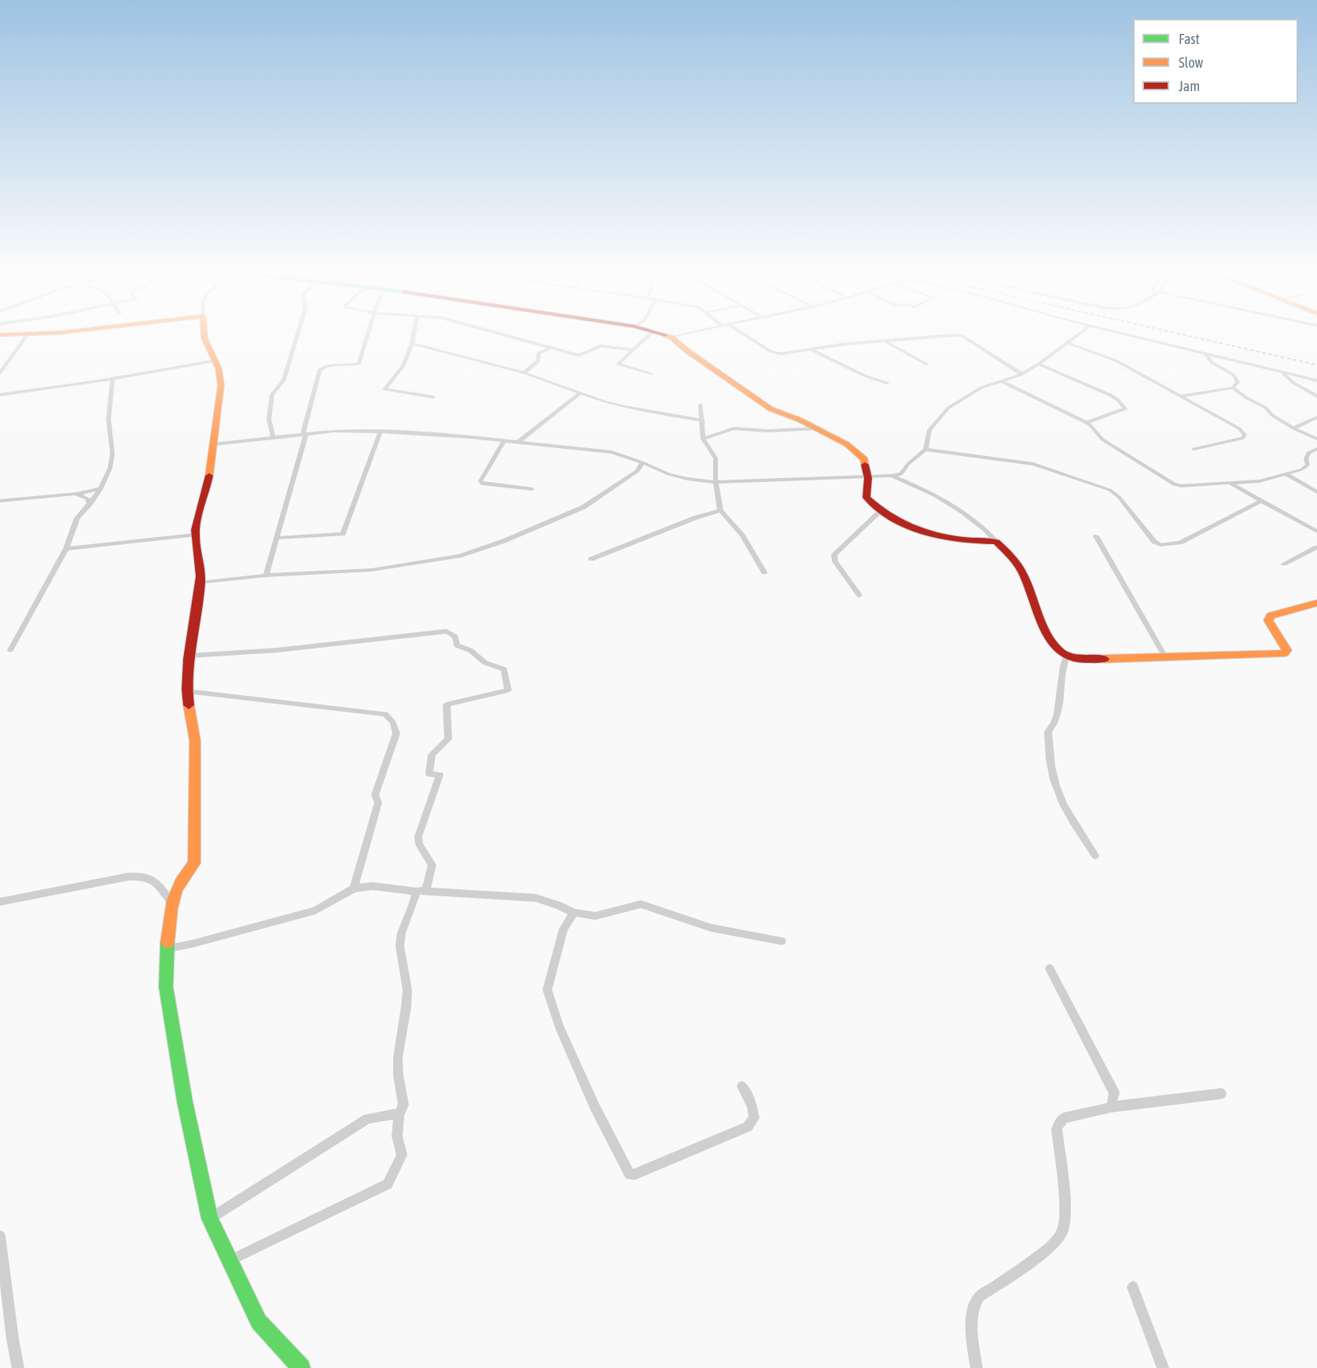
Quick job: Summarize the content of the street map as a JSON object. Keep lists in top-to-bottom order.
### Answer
{
  "legend": ["Fast", "Slow", "Jam"]
}
